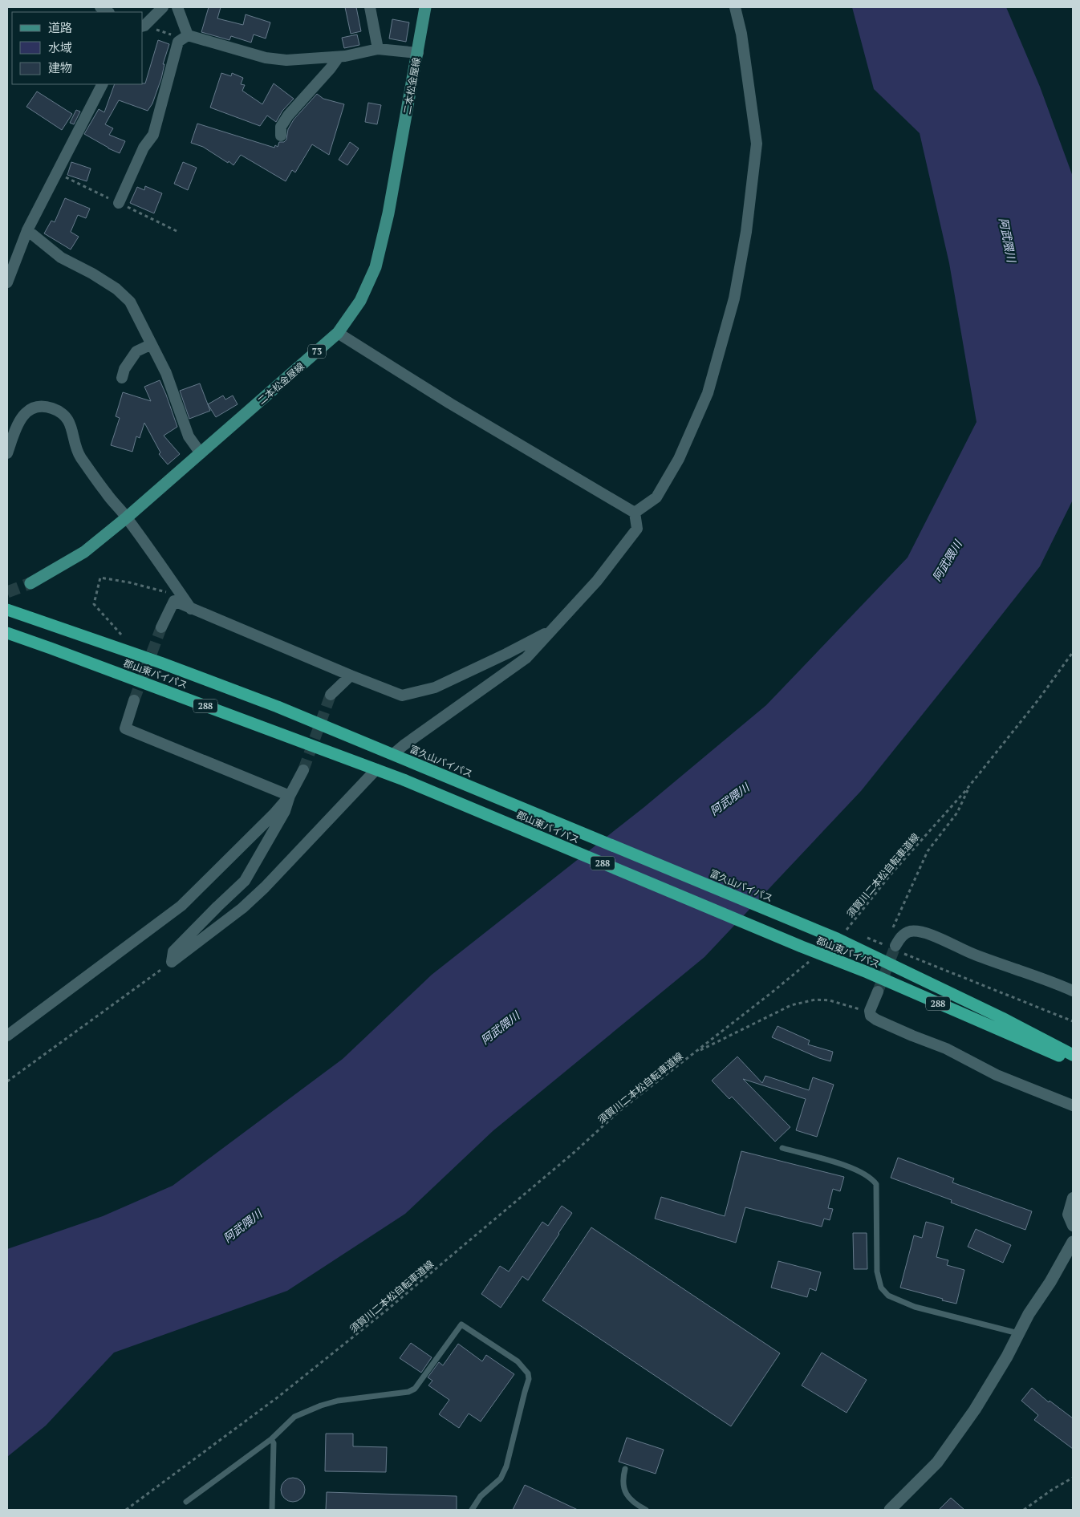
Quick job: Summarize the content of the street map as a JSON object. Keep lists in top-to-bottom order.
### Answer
{
  "streets": {
    "highway": ["郡山東バイパス", "288", "富久山バイパス"],
    "main road": ["二本松金屋線", "73"],
    "path": ["須賀川二本松自転車道線"]
  },
  "crossings": [
    ["郡山東バイパス", "富久山バイパス"],
    ["富久山バイパス", "須賀川二本松自転車道線"]
  ],
  "water": ["阿武隈川"],
  "legend": ["道路", "水域", "建物"]
}
